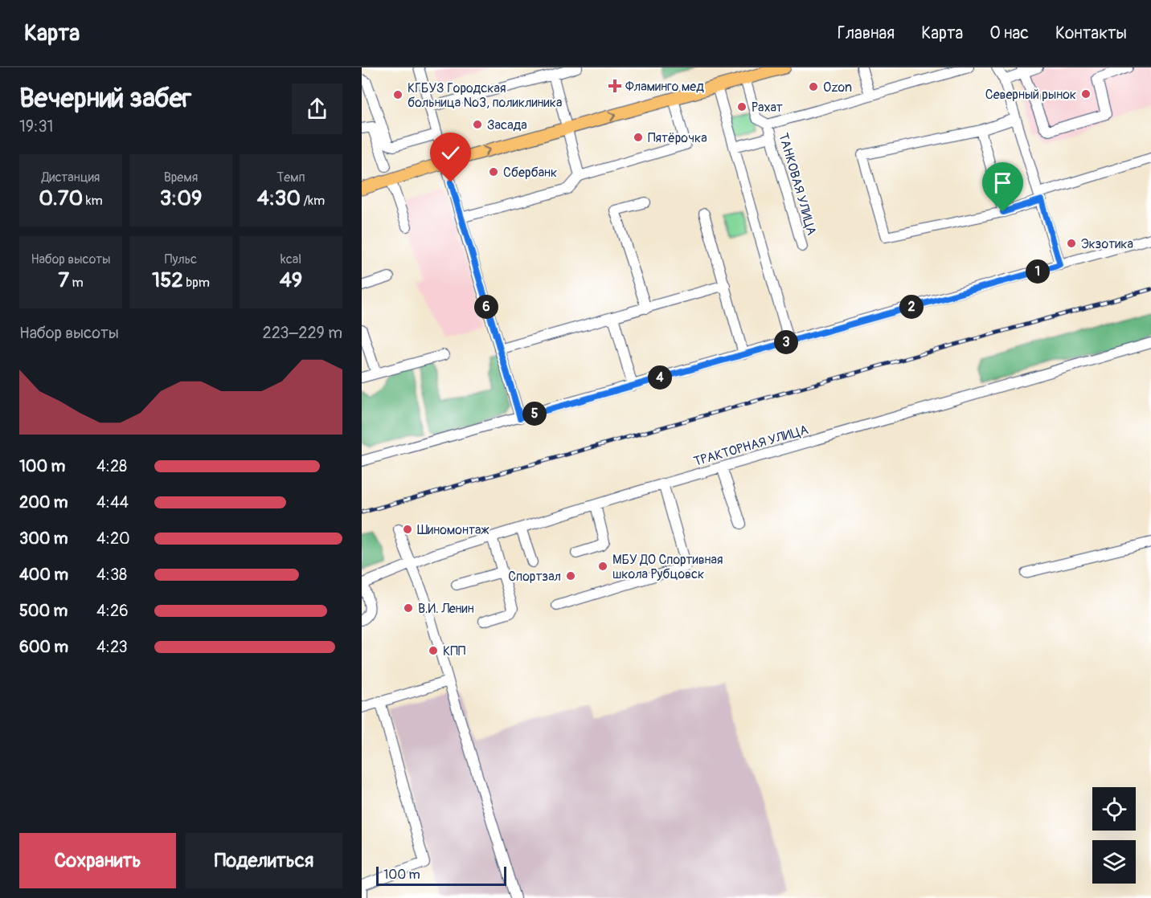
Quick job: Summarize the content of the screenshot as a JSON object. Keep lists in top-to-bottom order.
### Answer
{
  "streets": {
    "street": ["ТАНКОВАЯ УЛИЦА", "ТРАКТОРНАЯ УЛИЦА"]
  },
  "places": {
    "health": ["Фламинго мед"],
    "other": [
      "Ozon",
      "Северный рынок",
      "КГБУЗ Городская больница №3, поликлиника",
      "Рахат",
      "Засада",
      "Пятёрочка",
      "Сбербанк",
      "Экзотика",
      "Шиномонтаж",
      "МБУ ДО Спортивная школа Рубцовск",
      "Спортзал",
      "В.И. Ленин",
      "КПП"
    ]
  },
  "scale_bar": "100 m",
  "page": {
    "header": "Карта",
    "nav": [
      "Главная",
      "Карта",
      "О нас",
      "Контакты"
    ],
    "heading": ["Вечерний забег", "19:31"],
    "stats": [
      ["Дистанция", "0.70 km"],
      ["Время", "3:09"],
      ["Темп", "4:30 /km"],
      ["Набор высоты", "7 m"],
      ["Пульс", "152 bpm"],
      ["kcal", "49"]
    ],
    "pins": [
      "1",
      "2",
      "6",
      "3",
      "4",
      "5"
    ],
    "chart": ["Набор высоты", "223–229 m"],
    "list": [
      {
        "name": "100 m",
        "note": "4:28"
      },
      {
        "name": "200 m",
        "note": "4:44"
      },
      {
        "name": "300 m",
        "note": "4:20"
      },
      {
        "name": "400 m",
        "note": "4:38"
      },
      {
        "name": "500 m",
        "note": "4:26"
      },
      {
        "name": "600 m",
        "note": "4:23"
      }
    ],
    "buttons": ["Сохранить", "Поделиться"],
    "scale": "100 m"
  }
}
